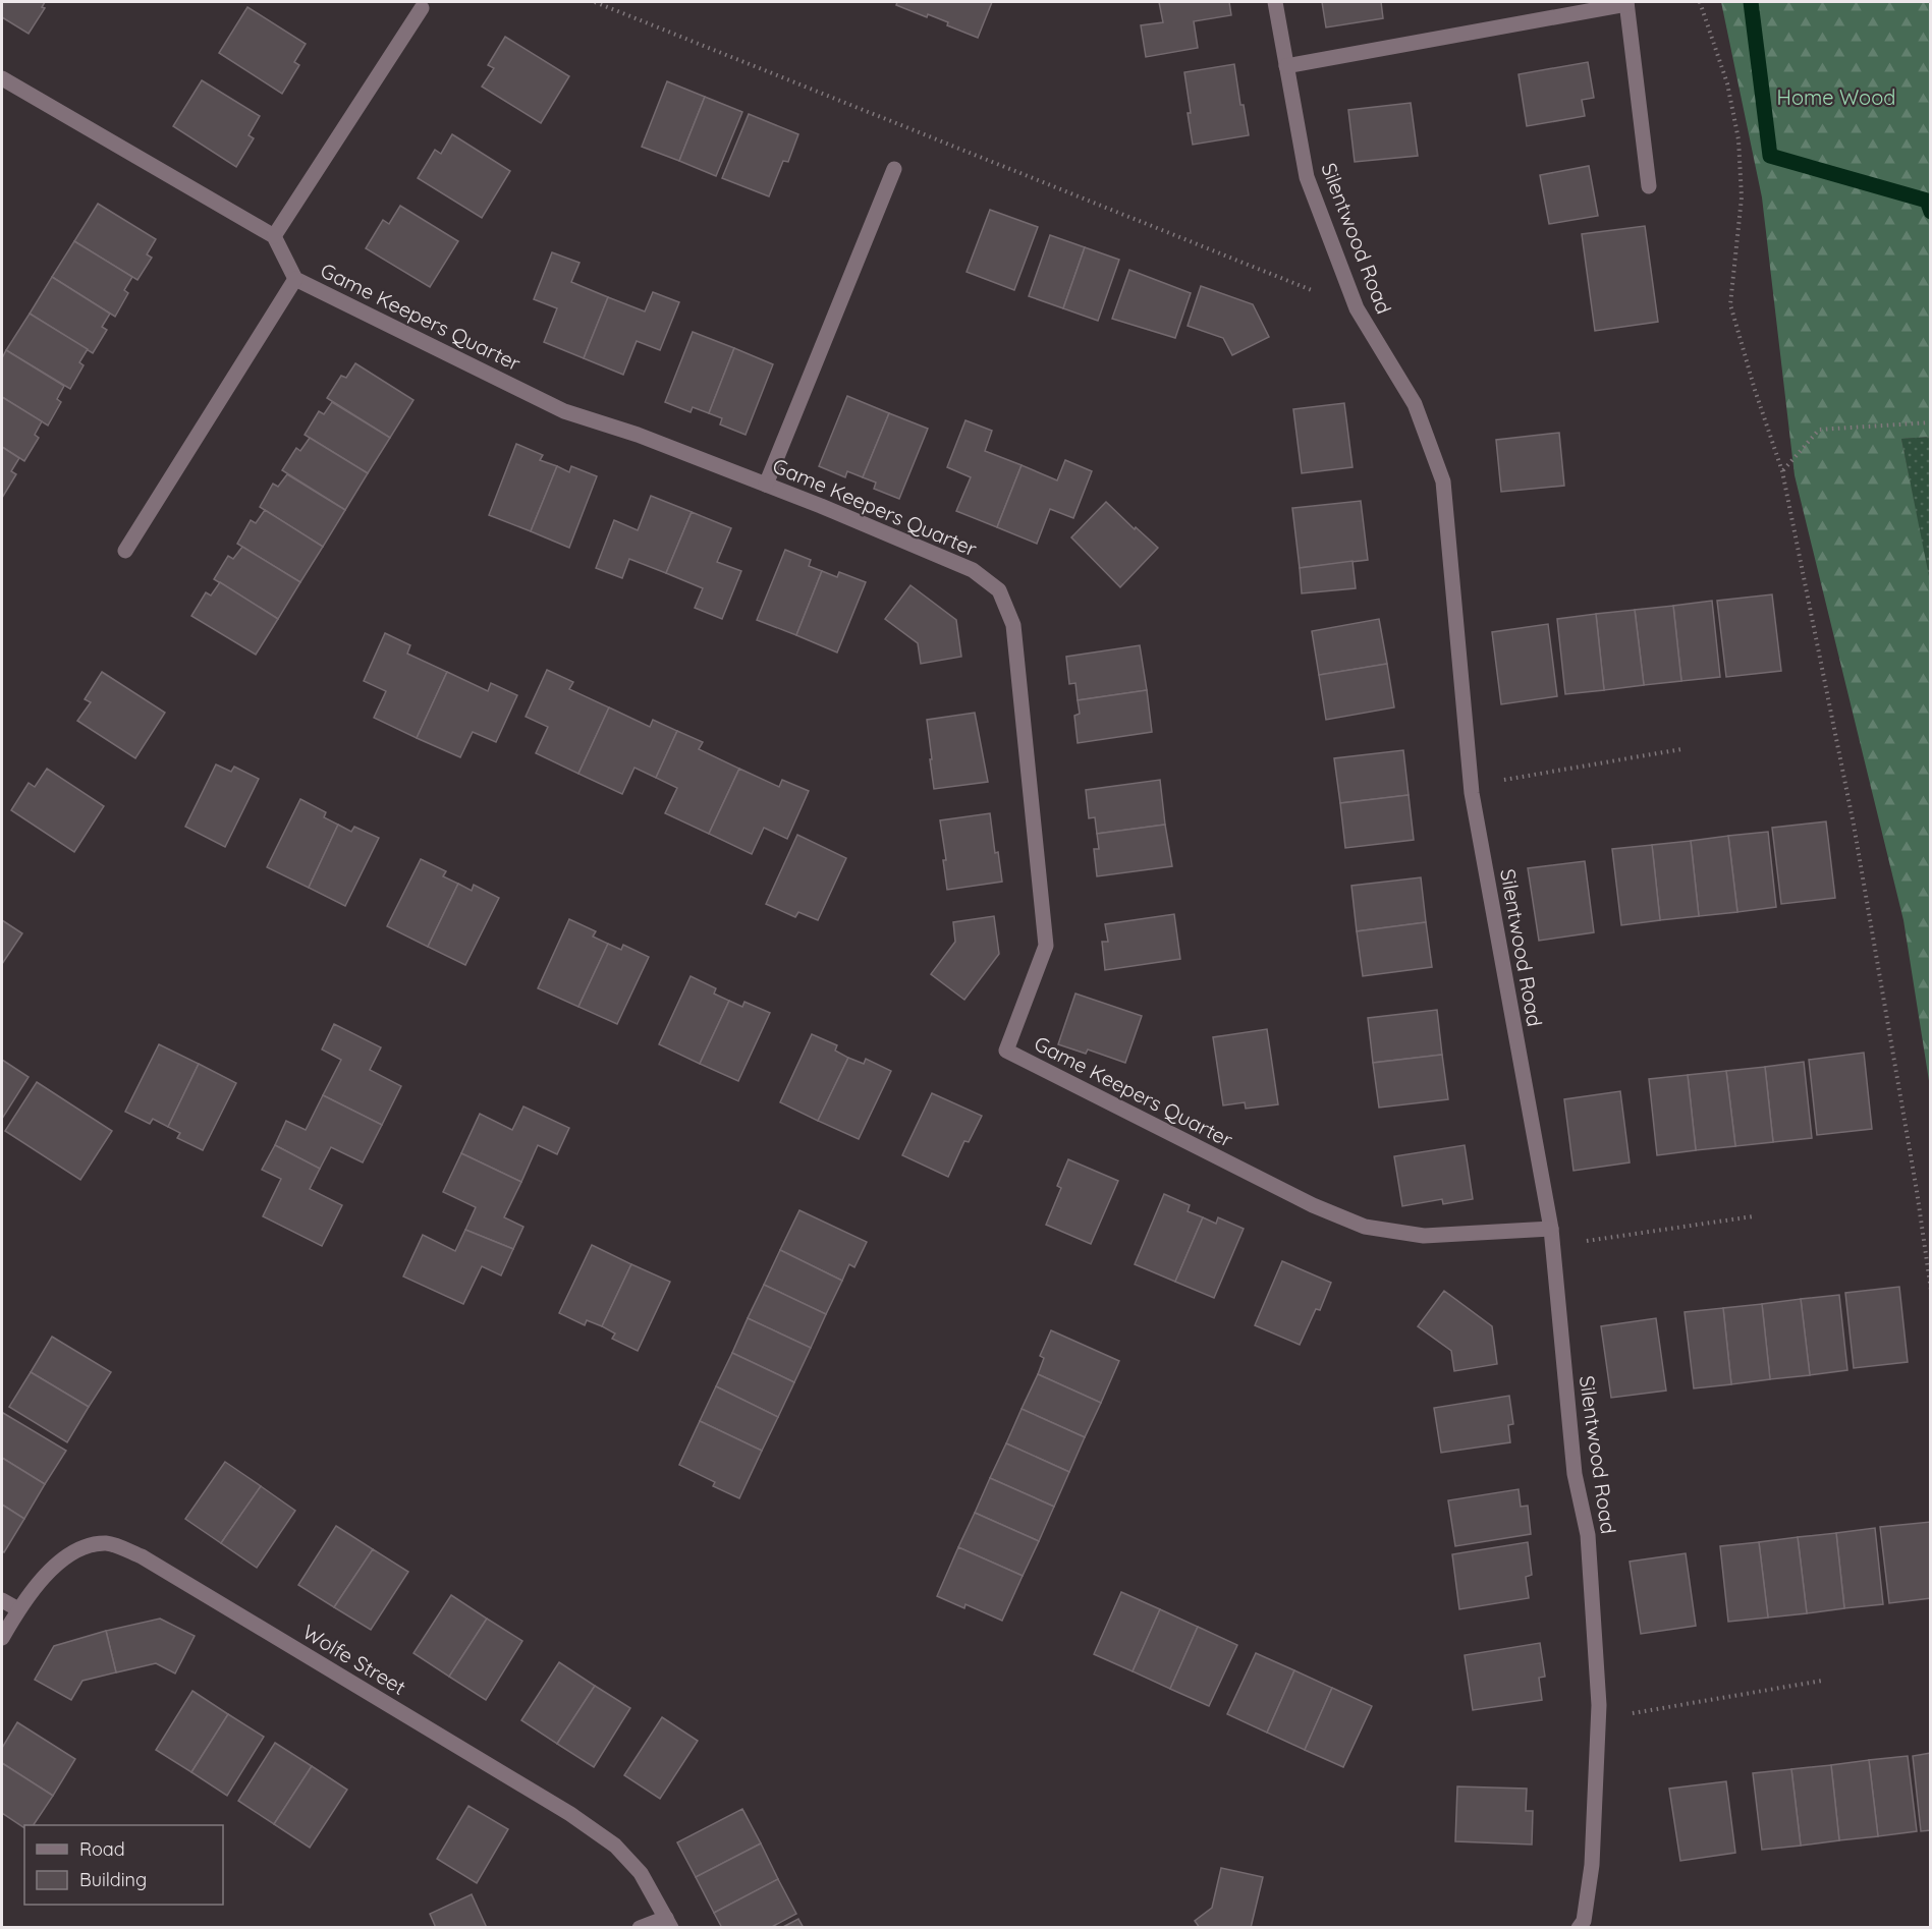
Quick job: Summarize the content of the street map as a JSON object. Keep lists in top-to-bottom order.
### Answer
{
  "streets": {
    "street": ["Silentwood Road", "Game Keepers Quarter", "Wolfe Street"]
  },
  "crossings": [
    ["Silentwood Road", "Game Keepers Quarter"]
  ],
  "parks": ["Home Wood"],
  "legend": ["Road", "Building"]
}
